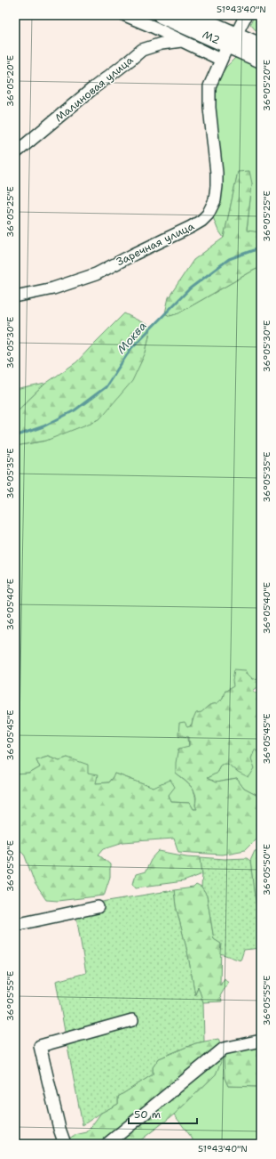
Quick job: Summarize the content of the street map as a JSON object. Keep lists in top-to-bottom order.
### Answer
{
  "streets": {
    "highway": ["М2"],
    "street": ["Малиновая улица", "Заречная улица"]
  },
  "crossings": [
    ["М2", "Заречная улица"]
  ],
  "water": ["Моква"],
  "scale_bar": "50 m",
  "coordinates": [
    "51°43'40\"N",
    "36°05'20\"E",
    "36°05'25\"E",
    "36°05'30\"E",
    "36°05'35\"E",
    "36°05'40\"E",
    "36°05'45\"E",
    "36°05'50\"E",
    "36°05'55\"E"
  ]
}
